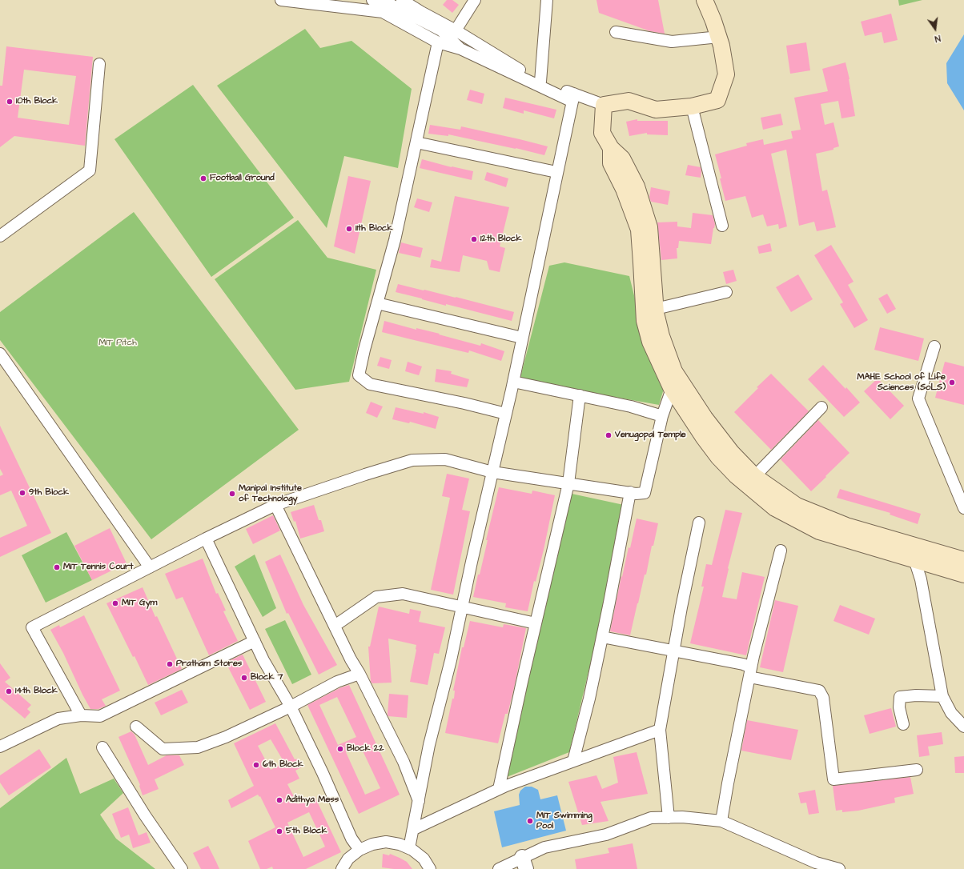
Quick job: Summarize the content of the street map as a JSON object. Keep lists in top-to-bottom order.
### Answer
{
  "parks": ["MIT Pitch"],
  "places": [
    "10th Block",
    "Football Ground",
    "11th Block",
    "12th Block",
    "MAHE School of Life Sciences (SoLS)",
    "Venugopal Temple",
    "9th Block",
    "Manipal Institute of Technology",
    "MIT Tennis Court",
    "MIT Gym",
    "Pratham Stores",
    "Block 7",
    "14th Block",
    "Block 22",
    "6th Block",
    "Adithya Mess",
    "MIT Swimming Pool",
    "5th Block"
  ],
  "north": "bottom"
}
